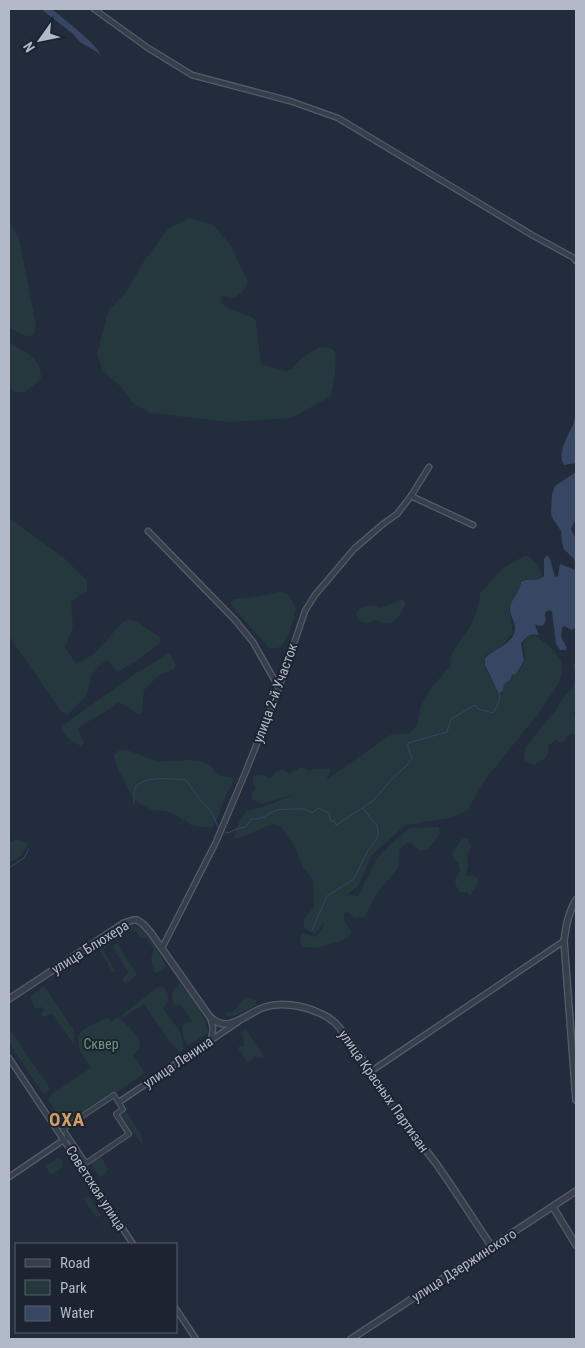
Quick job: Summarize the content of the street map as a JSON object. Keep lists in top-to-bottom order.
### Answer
{
  "streets": {
    "street": [
      "улица 2-й Участок",
      "улица Блюхера",
      "улица Ленина",
      "улица Красных Партизан",
      "Советская улица",
      "улица Дзержинского"
    ]
  },
  "crossings": [
    ["улица 2-й Участок", "улица Блюхера"],
    ["улица Блюхера", "улица Ленина"],
    ["улица Блюхера", "улица Красных Партизан"],
    ["улица Ленина", "улица Красных Партизан"],
    ["улица Красных Партизан", "улица Дзержинского"]
  ],
  "districts": ["ОХА"],
  "parks": ["Сквер"],
  "legend": ["Road", "Park", "Water"],
  "north": "bottom left"
}
